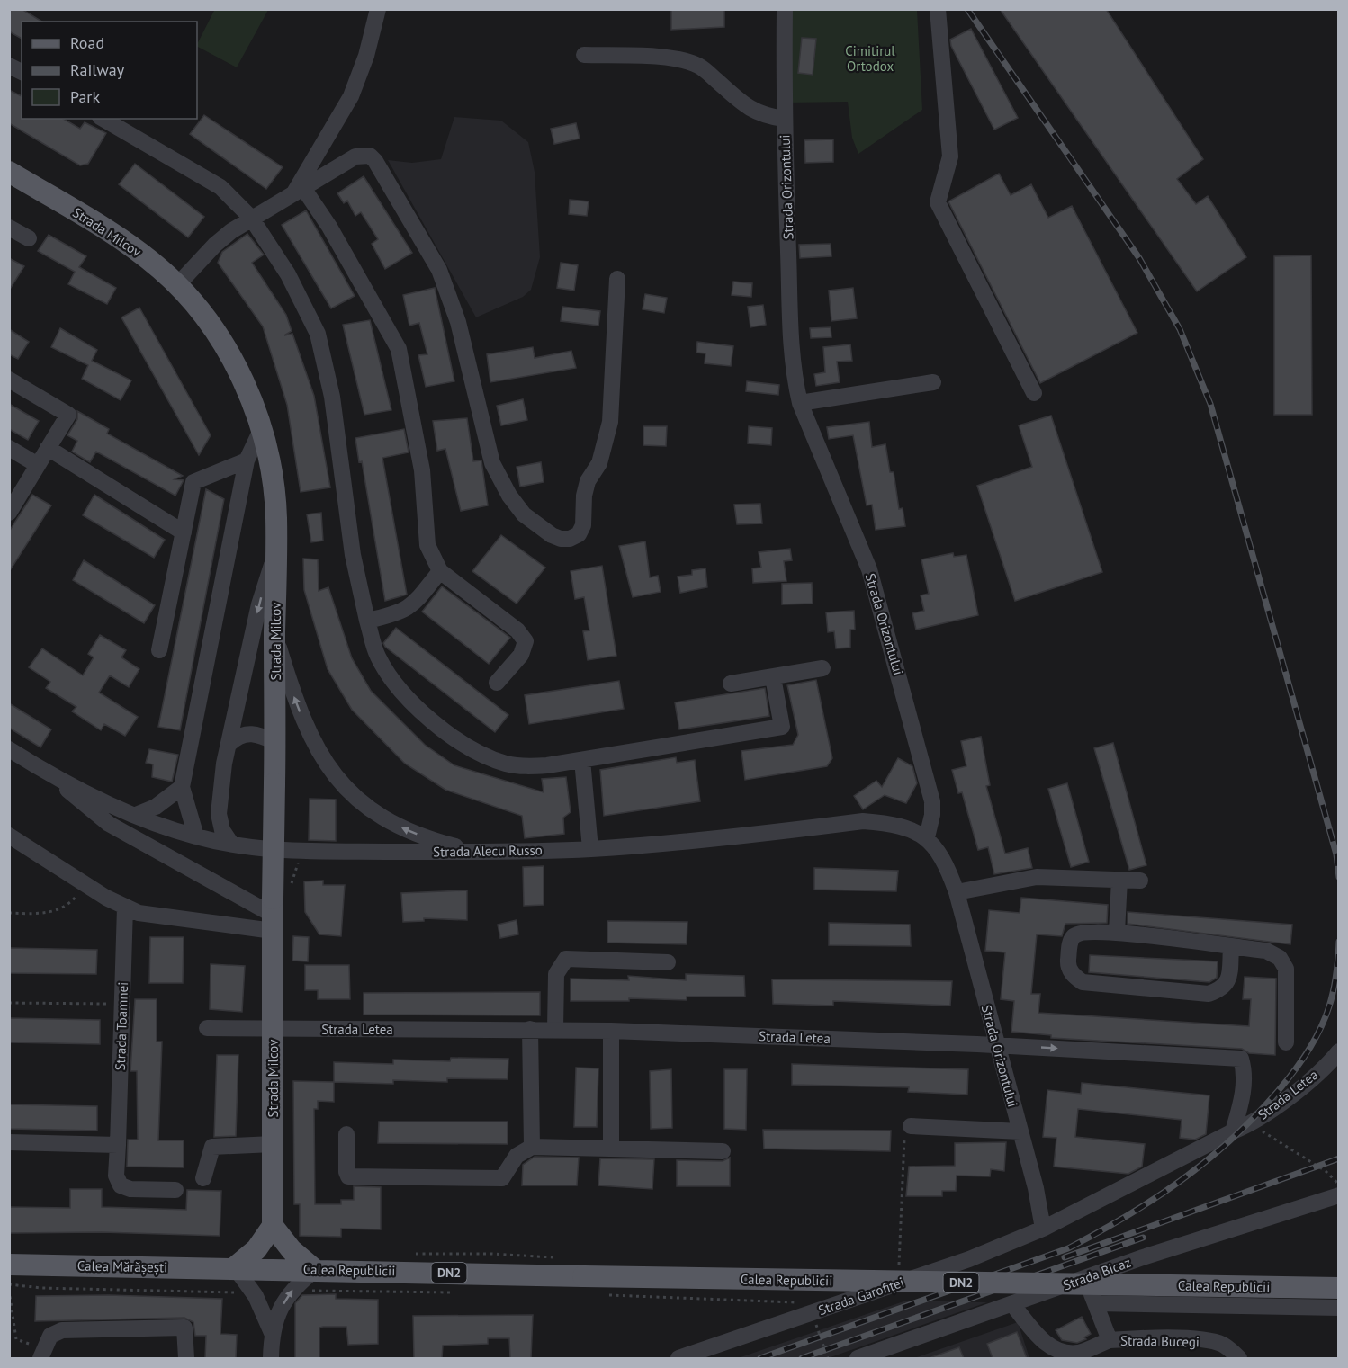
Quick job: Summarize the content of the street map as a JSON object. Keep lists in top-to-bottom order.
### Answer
{
  "streets": {
    "main road": [
      "Strada Milcov",
      "Calea Mărășești",
      "Calea Republicii",
      "DN2"
    ],
    "street": [
      "Strada Orizontului",
      "Strada Alecu Russo",
      "Strada Toamnei",
      "Strada Letea",
      "Strada Bicaz",
      "Strada Garofiței",
      "Strada Bucegi"
    ]
  },
  "crossings": [
    ["Strada Orizontului", "Strada Alecu Russo"],
    ["Strada Orizontului", "Strada Letea"],
    ["Strada Orizontului", "Strada Garofiței"],
    ["Strada Milcov", "Strada Alecu Russo"],
    ["Strada Milcov", "Strada Letea"],
    ["Strada Letea", "Strada Garofiței"],
    ["Calea Mărășești", "Calea Republicii"],
    ["Strada Bicaz", "Strada Bucegi"]
  ],
  "parks": ["Cimitirul Ortodox"],
  "legend": ["Road", "Railway", "Park"]
}
